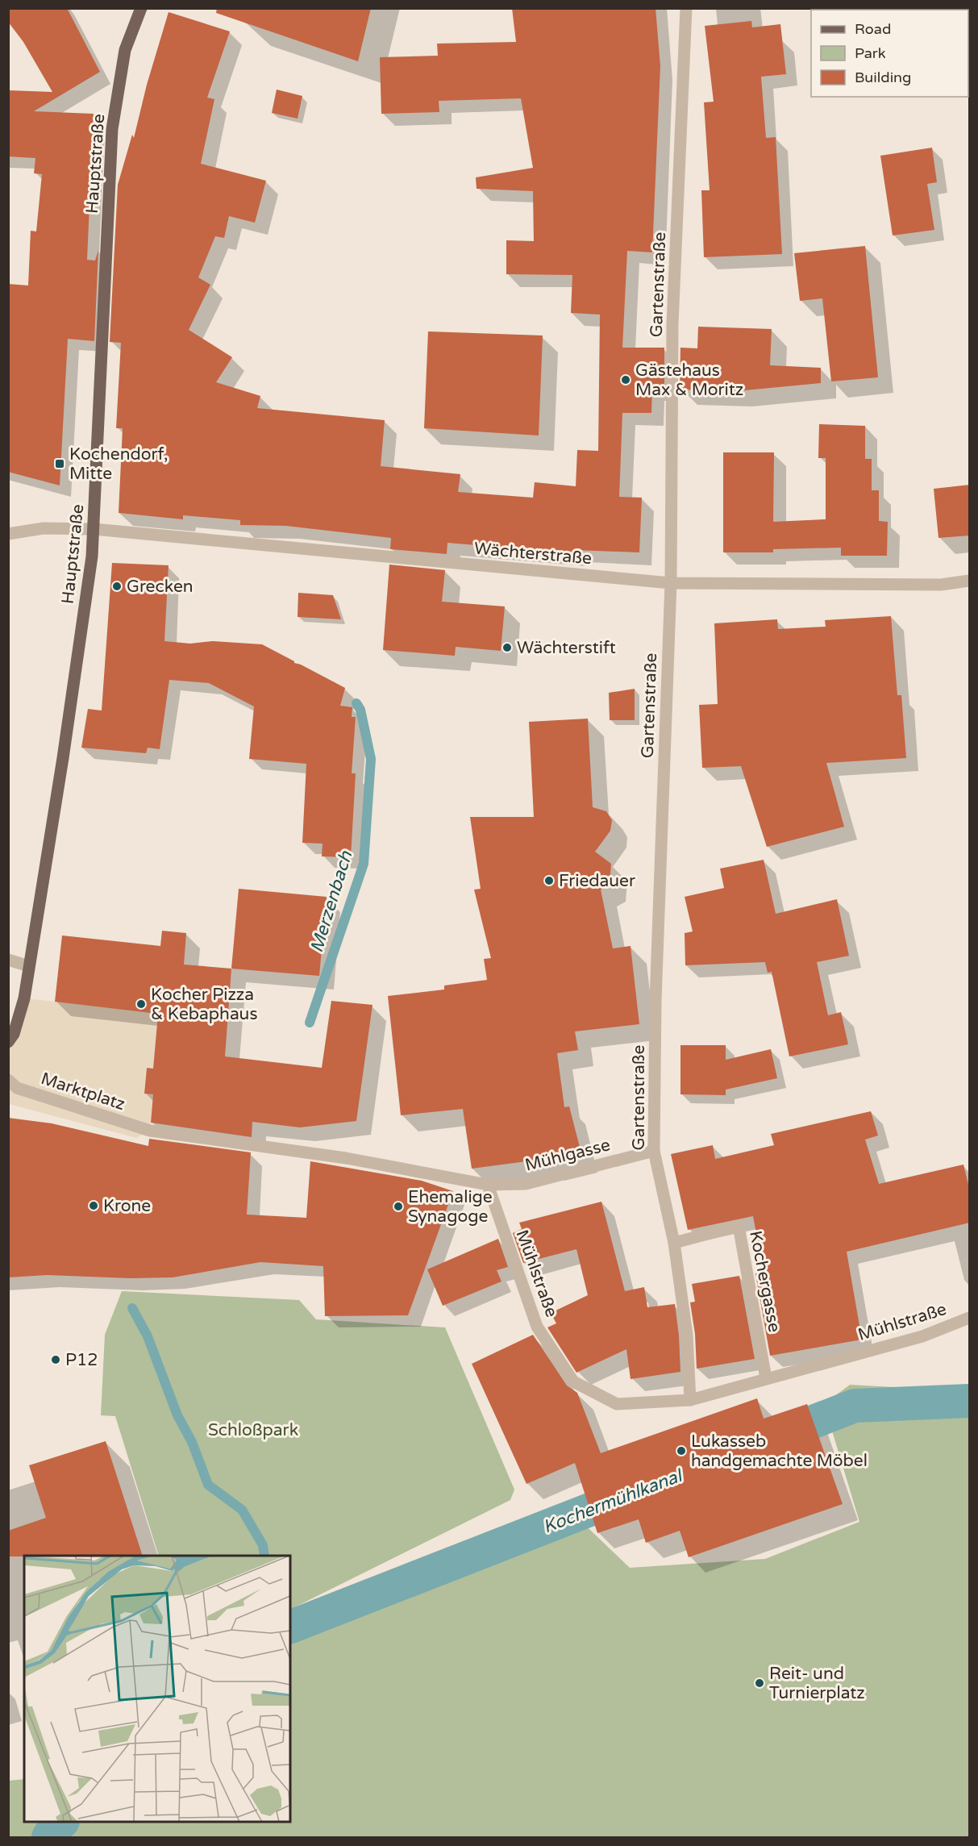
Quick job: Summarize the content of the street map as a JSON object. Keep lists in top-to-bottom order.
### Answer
{
  "streets": {
    "main road": ["Hauptstraße"],
    "street": [
      "Gartenstraße",
      "Wächterstraße",
      "Marktplatz",
      "Mühlgasse",
      "Mühlstraße",
      "Kochergasse"
    ]
  },
  "crossings": [
    ["Hauptstraße", "Wächterstraße"],
    ["Gartenstraße", "Wächterstraße"],
    ["Gartenstraße", "Mühlgasse"],
    ["Gartenstraße", "Mühlstraße"],
    ["Gartenstraße", "Kochergasse"],
    ["Marktplatz", "Mühlgasse"],
    ["Marktplatz", "Mühlstraße"],
    ["Mühlgasse", "Mühlstraße"],
    ["Mühlstraße", "Kochergasse"]
  ],
  "water": ["Merzenbach", "Kochermühlkanal"],
  "parks": ["Schloßpark"],
  "places": {
    "other": [
      "Gästehaus Max & Moritz",
      "Grecken",
      "Wächterstift",
      "Friedauer",
      "Kocher Pizza & Kebaphaus",
      "Krone",
      "Ehemalige Synagoge",
      "P12",
      "Lukasseb handgemachte Möbel",
      "Reit- und Turnierplatz"
    ],
    "transit": ["Kochendorf, Mitte"]
  },
  "legend": ["Road", "Park", "Building"]
}
